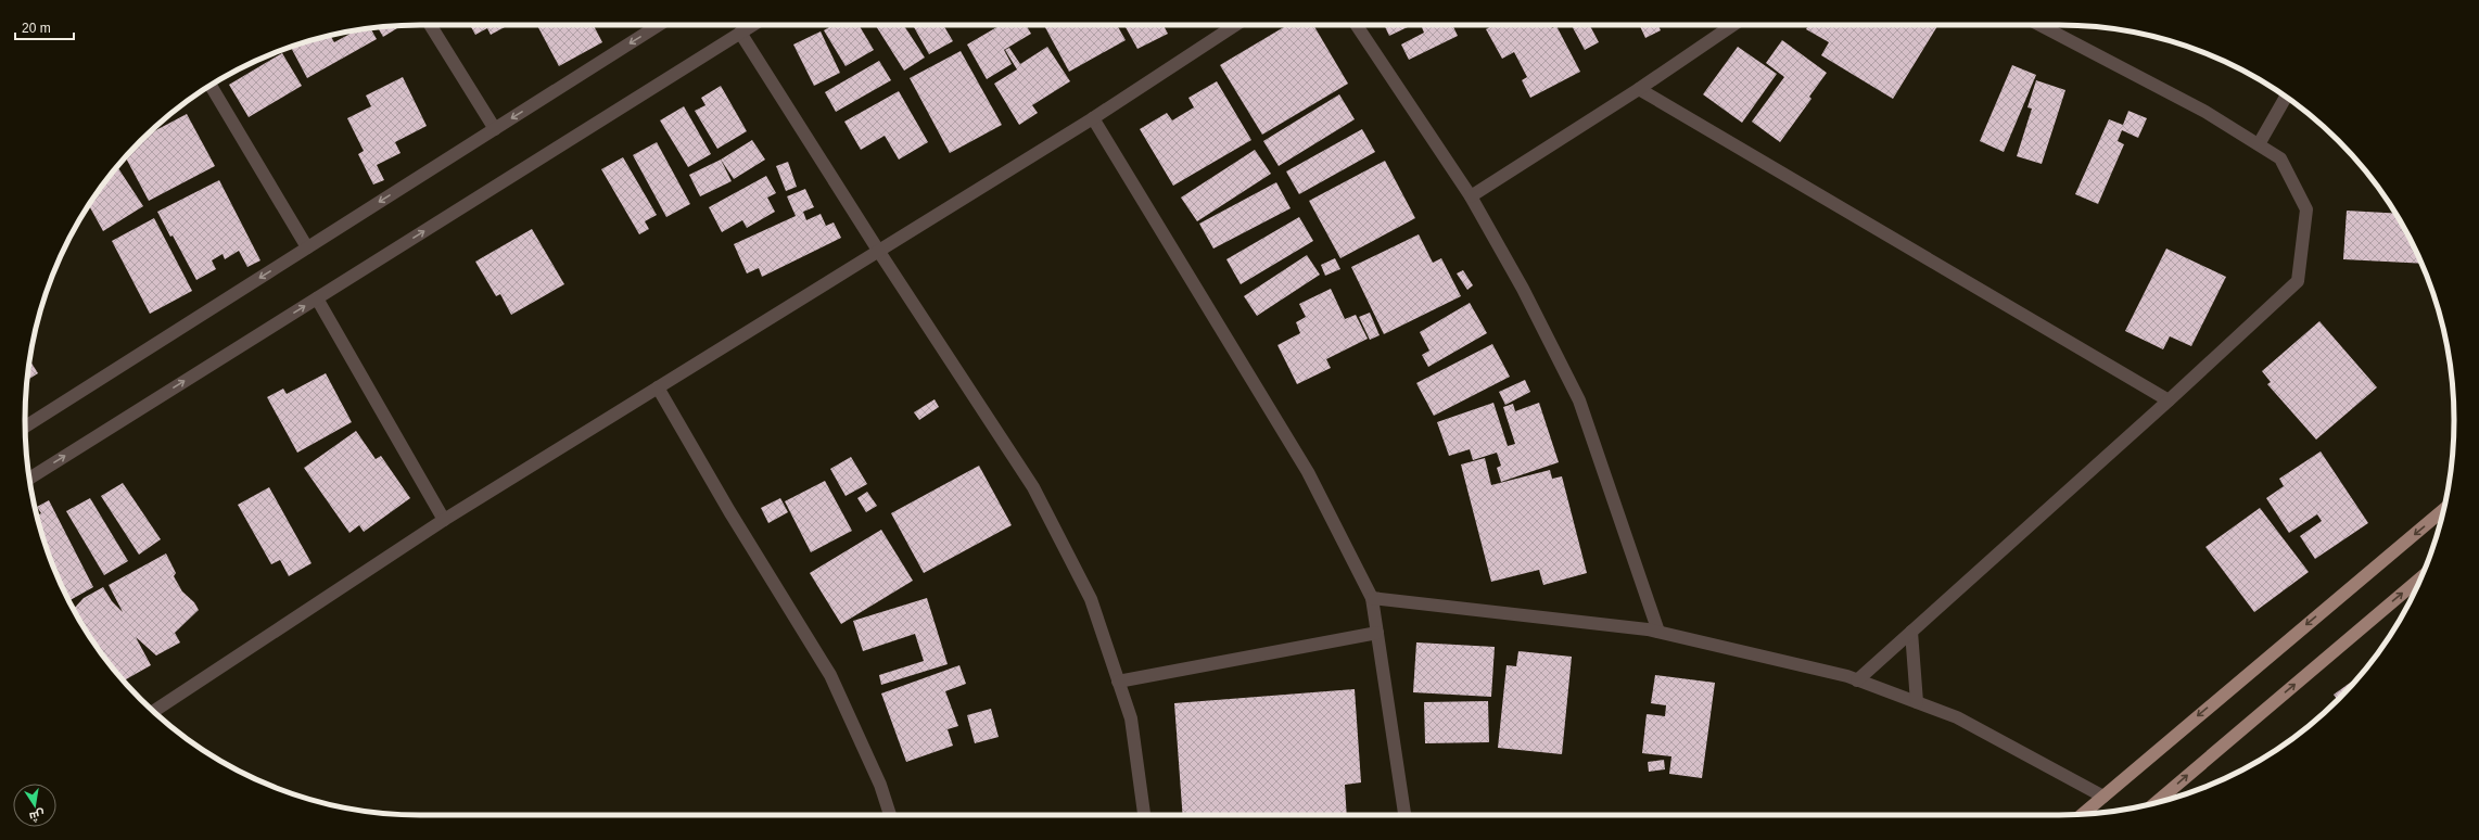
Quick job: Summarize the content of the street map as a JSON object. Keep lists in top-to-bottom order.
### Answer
{
  "scale_bar": "20 m",
  "north": "bottom"
}
